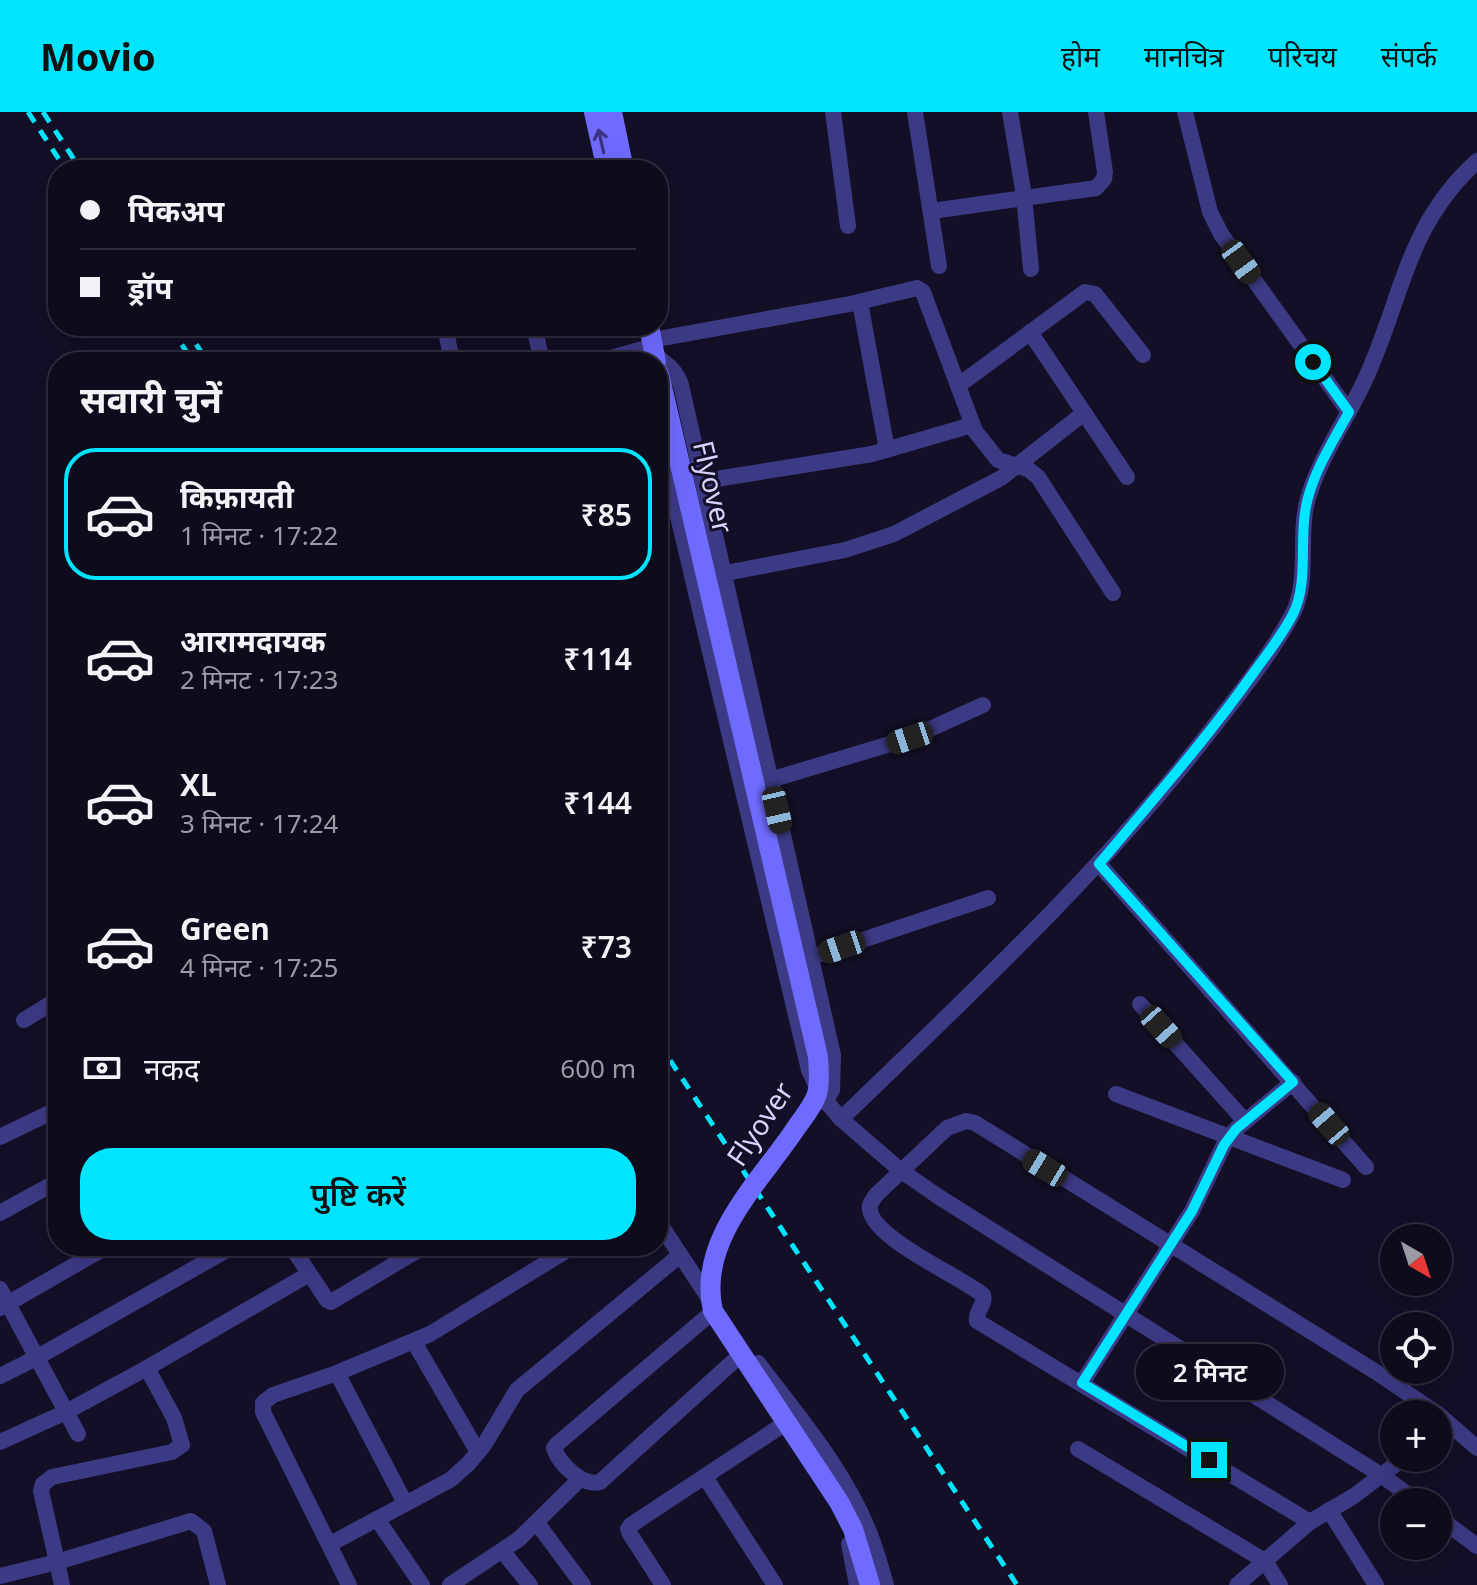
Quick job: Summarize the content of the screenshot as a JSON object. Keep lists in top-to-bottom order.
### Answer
{
  "streets": {
    "main road": ["Flyover"]
  },
  "north": "bottom right",
  "page": {
    "header": "Movio",
    "nav": [
      "होम",
      "मानचित्र",
      "परिचय",
      "संपर्क"
    ],
    "banner": ["पिकअप", "ड्रॉप"],
    "heading": "सवारी चुनें",
    "list": [
      {
        "name": "किफ़ायती",
        "note": "1 मिनट · 17:22",
        "value": "₹85"
      },
      {
        "name": "आरामदायक",
        "note": "2 मिनट · 17:23",
        "value": "₹114"
      },
      {
        "name": "XL",
        "note": "3 मिनट · 17:24",
        "value": "₹144"
      },
      {
        "name": "Green",
        "note": "4 मिनट · 17:25",
        "value": "₹73"
      }
    ],
    "pay": ["नकद", "600 m"],
    "buttons": "पुष्टि करें",
    "map_buttons": ["+", "−"],
    "bubble": "2 मिनट"
  }
}
